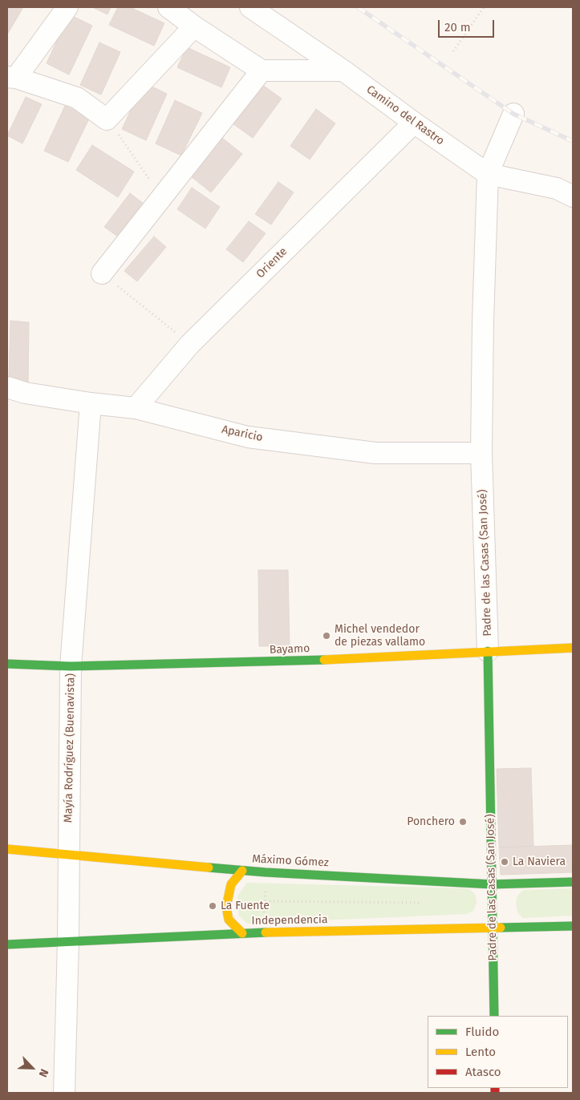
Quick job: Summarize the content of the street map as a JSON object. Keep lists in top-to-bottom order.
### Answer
{
  "streets": {
    "main road": [
      "Padre de las Casas (San José)",
      "Bayamo",
      "Máximo Gómez",
      "Independencia"
    ],
    "street": [
      "Camino del Rastro",
      "Oriente",
      "Aparicio",
      "Mayía Rodríguez (Buenavista)"
    ]
  },
  "crossings": [
    ["Camino del Rastro", "Oriente"],
    ["Camino del Rastro", "Padre de las Casas (San José)"],
    ["Oriente", "Aparicio"],
    ["Aparicio", "Padre de las Casas (San José)"],
    ["Aparicio", "Mayía Rodríguez (Buenavista)"],
    ["Padre de las Casas (San José)", "Bayamo"],
    ["Padre de las Casas (San José)", "Máximo Gómez"],
    ["Padre de las Casas (San José)", "Independencia"],
    ["Bayamo", "Mayía Rodríguez (Buenavista)"],
    ["Mayía Rodríguez (Buenavista)", "Máximo Gómez"],
    ["Mayía Rodríguez (Buenavista)", "Independencia"]
  ],
  "places": [
    "Michel vendedor de piezas vallamo",
    "Ponchero",
    "La Naviera",
    "La Fuente"
  ],
  "legend": ["Fluido", "Lento", "Atasco"],
  "scale_bar": "20 m",
  "north": "bottom right"
}
